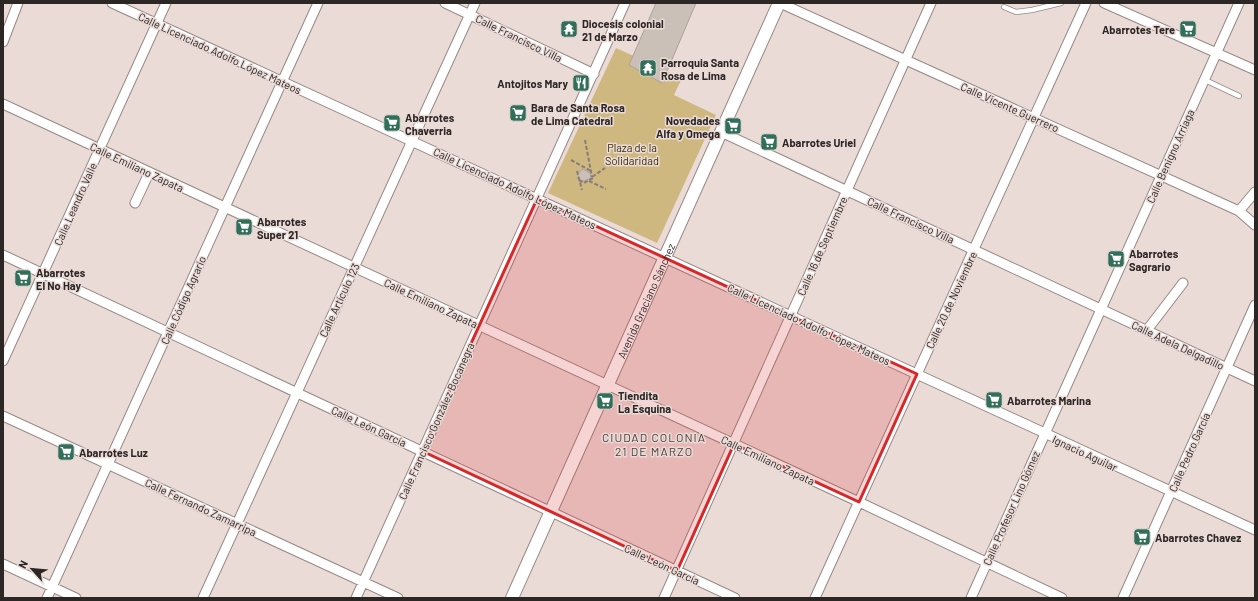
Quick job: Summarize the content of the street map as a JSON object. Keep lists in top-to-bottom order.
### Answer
{
  "streets": {
    "street": [
      "Calle Francisco Villa",
      "Calle Licenciado Adolfo López Mateos",
      "Calle Vicente Guerrero",
      "Calle Benigno Arriaga",
      "Calle Emiliano Zapata",
      "Calle Leandro Valle",
      "Calle 16 de Septiembre",
      "Calle Código Agrario",
      "Calle Artículo 123",
      "Calle 20 de Noviembre",
      "Avenida Graciano Sánchez",
      "Calle Adela Delgadillo",
      "Calle Francisco González Bocanegra",
      "Calle León García",
      "Calle Pedro García",
      "Ignacio Aguilar",
      "Calle Fernando Zamarripa",
      "Calle Profesor Lino Gómez"
    ]
  },
  "crossings": [
    ["Calle Francisco Villa", "Calle Benigno Arriaga"],
    ["Calle Francisco Villa", "Calle 16 de Septiembre"],
    ["Calle Francisco Villa", "Calle Artículo 123"],
    ["Calle Francisco Villa", "Calle 20 de Noviembre"],
    ["Calle Francisco Villa", "Avenida Graciano Sánchez"],
    ["Calle Francisco Villa", "Calle Adela Delgadillo"],
    ["Calle Francisco Villa", "Calle Francisco González Bocanegra"],
    ["Calle Francisco Villa", "Calle Profesor Lino Gómez"],
    ["Calle Licenciado Adolfo López Mateos", "Calle Leandro Valle"],
    ["Calle Licenciado Adolfo López Mateos", "Calle 16 de Septiembre"],
    ["Calle Licenciado Adolfo López Mateos", "Calle Código Agrario"],
    ["Calle Licenciado Adolfo López Mateos", "Calle Artículo 123"],
    ["Calle Licenciado Adolfo López Mateos", "Calle 20 de Noviembre"],
    ["Calle Licenciado Adolfo López Mateos", "Avenida Graciano Sánchez"],
    ["Calle Licenciado Adolfo López Mateos", "Calle Francisco González Bocanegra"],
    ["Calle Licenciado Adolfo López Mateos", "Ignacio Aguilar"],
    ["Calle Vicente Guerrero", "Calle Benigno Arriaga"],
    ["Calle Vicente Guerrero", "Calle 16 de Septiembre"],
    ["Calle Vicente Guerrero", "Calle 20 de Noviembre"],
    ["Calle Vicente Guerrero", "Avenida Graciano Sánchez"],
    ["Calle Benigno Arriaga", "Calle Adela Delgadillo"],
    ["Calle Benigno Arriaga", "Calle Profesor Lino Gómez"],
    ["Calle Emiliano Zapata", "Calle Leandro Valle"],
    ["Calle Emiliano Zapata", "Calle 16 de Septiembre"],
    ["Calle Emiliano Zapata", "Calle Código Agrario"],
    ["Calle Emiliano Zapata", "Calle Artículo 123"],
    ["Calle Emiliano Zapata", "Calle 20 de Noviembre"],
    ["Calle Emiliano Zapata", "Avenida Graciano Sánchez"],
    ["Calle Emiliano Zapata", "Calle Francisco González Bocanegra"],
    ["Calle Emiliano Zapata", "Calle Profesor Lino Gómez"],
    ["Calle Leandro Valle", "Calle León García"],
    ["Calle 16 de Septiembre", "Calle León García"],
    ["Calle Código Agrario", "Calle León García"],
    ["Calle Código Agrario", "Calle Fernando Zamarripa"],
    ["Calle Artículo 123", "Calle León García"],
    ["Calle Artículo 123", "Calle Fernando Zamarripa"],
    ["Calle 20 de Noviembre", "Ignacio Aguilar"],
    ["Avenida Graciano Sánchez", "Calle León García"],
    ["Calle Adela Delgadillo", "Calle Pedro García"],
    ["Calle Adela Delgadillo", "Calle Profesor Lino Gómez"],
    ["Calle Francisco González Bocanegra", "Calle León García"],
    ["Calle Francisco González Bocanegra", "Calle Fernando Zamarripa"],
    ["Calle Pedro García", "Ignacio Aguilar"],
    ["Ignacio Aguilar", "Calle Profesor Lino Gómez"]
  ],
  "districts": ["CIUDAD COLONIA 21 DE MARZO"],
  "parks": ["Plaza de la Solidaridad"],
  "places": {
    "temple": ["Diocesis colonial 21 de Marzo", "Parroquia Santa Rosa de Lima"],
    "supermarket": [
      "Abarrotes Tere",
      "Bara de Santa Rosa de Lima Catedral",
      "Abarrotes Chaverria",
      "Novedades Alfa y Omega",
      "Abarrotes Uriel",
      "Abarrotes Super 21",
      "Abarrotes Sagrario",
      "Abarrotes El No Hay",
      "Abarrotes Marina",
      "Tiendita La Esquina",
      "Abarrotes Luz",
      "Abarrotes Chavez"
    ],
    "restaurant": ["Antojitos Mary"]
  },
  "north": "top left"
}
